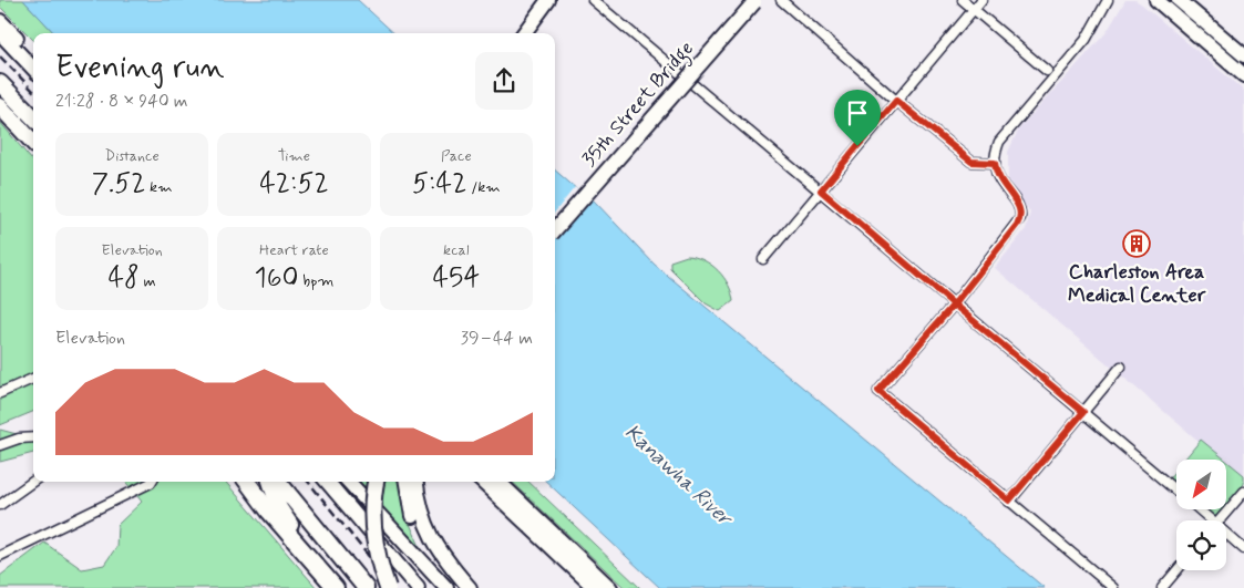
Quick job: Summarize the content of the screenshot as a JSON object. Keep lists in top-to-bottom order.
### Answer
{
  "streets": {
    "main road": ["35th Street Bridge"]
  },
  "water": ["Kanawha River"],
  "places": {
    "building": ["Charleston Area Medical Center"]
  },
  "north": "bottom left",
  "page": {
    "heading": ["Evening run", "21:28 · 8 × 940 m"],
    "stats": [
      ["Distance", "7.52 km"],
      ["Time", "42:52"],
      ["Pace", "5:42 /km"],
      ["Elevation", "48 m"],
      ["Heart rate", "160 bpm"],
      ["kcal", "454"]
    ],
    "chart": ["Elevation", "39–44 m"]
  }
}
